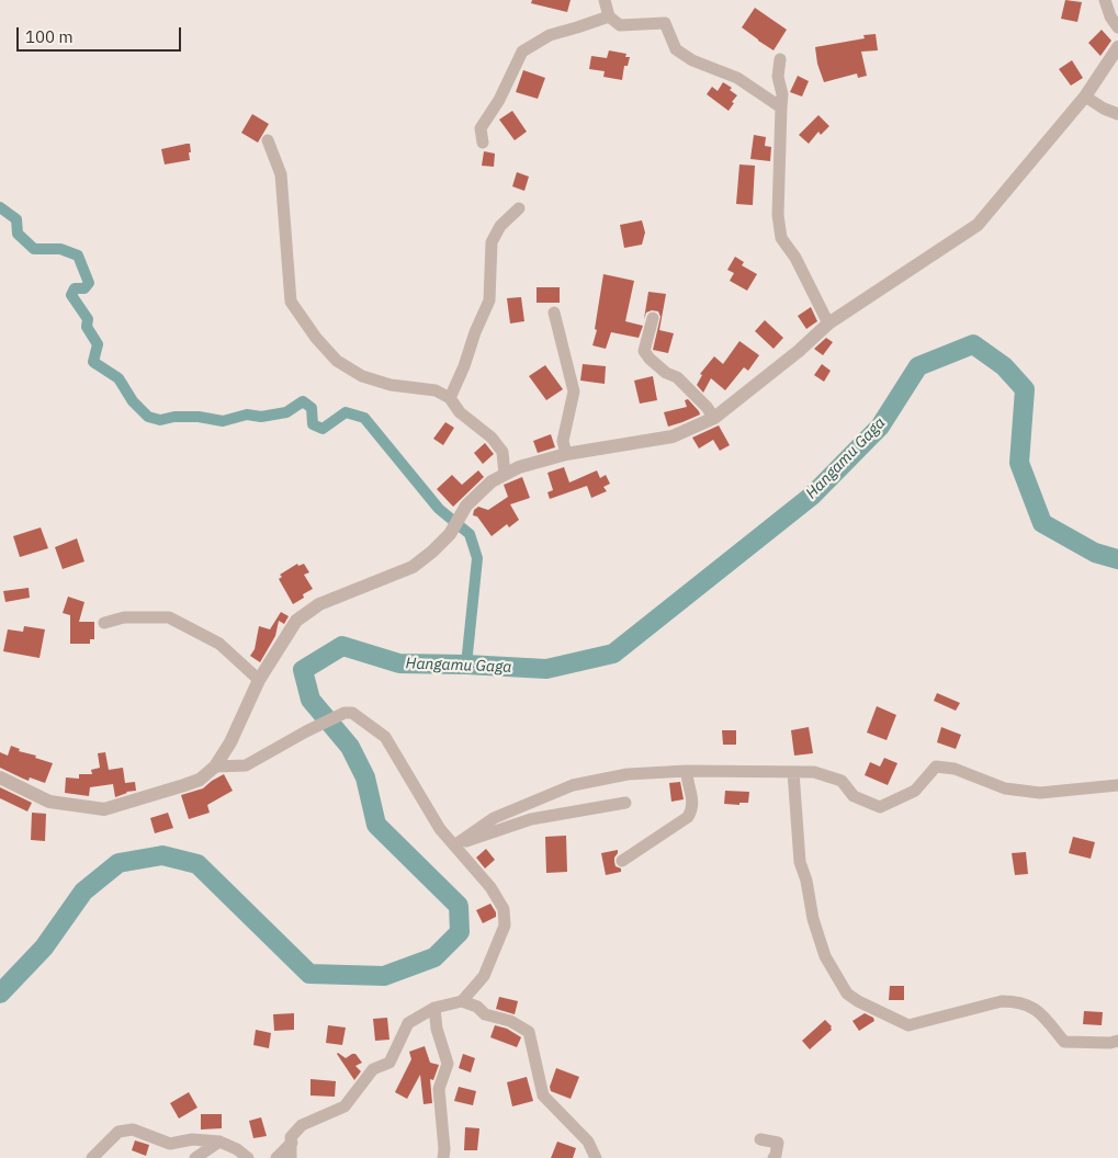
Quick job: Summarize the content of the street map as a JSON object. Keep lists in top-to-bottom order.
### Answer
{
  "water": ["Hangamu Gaga"],
  "scale_bar": "100 m"
}
